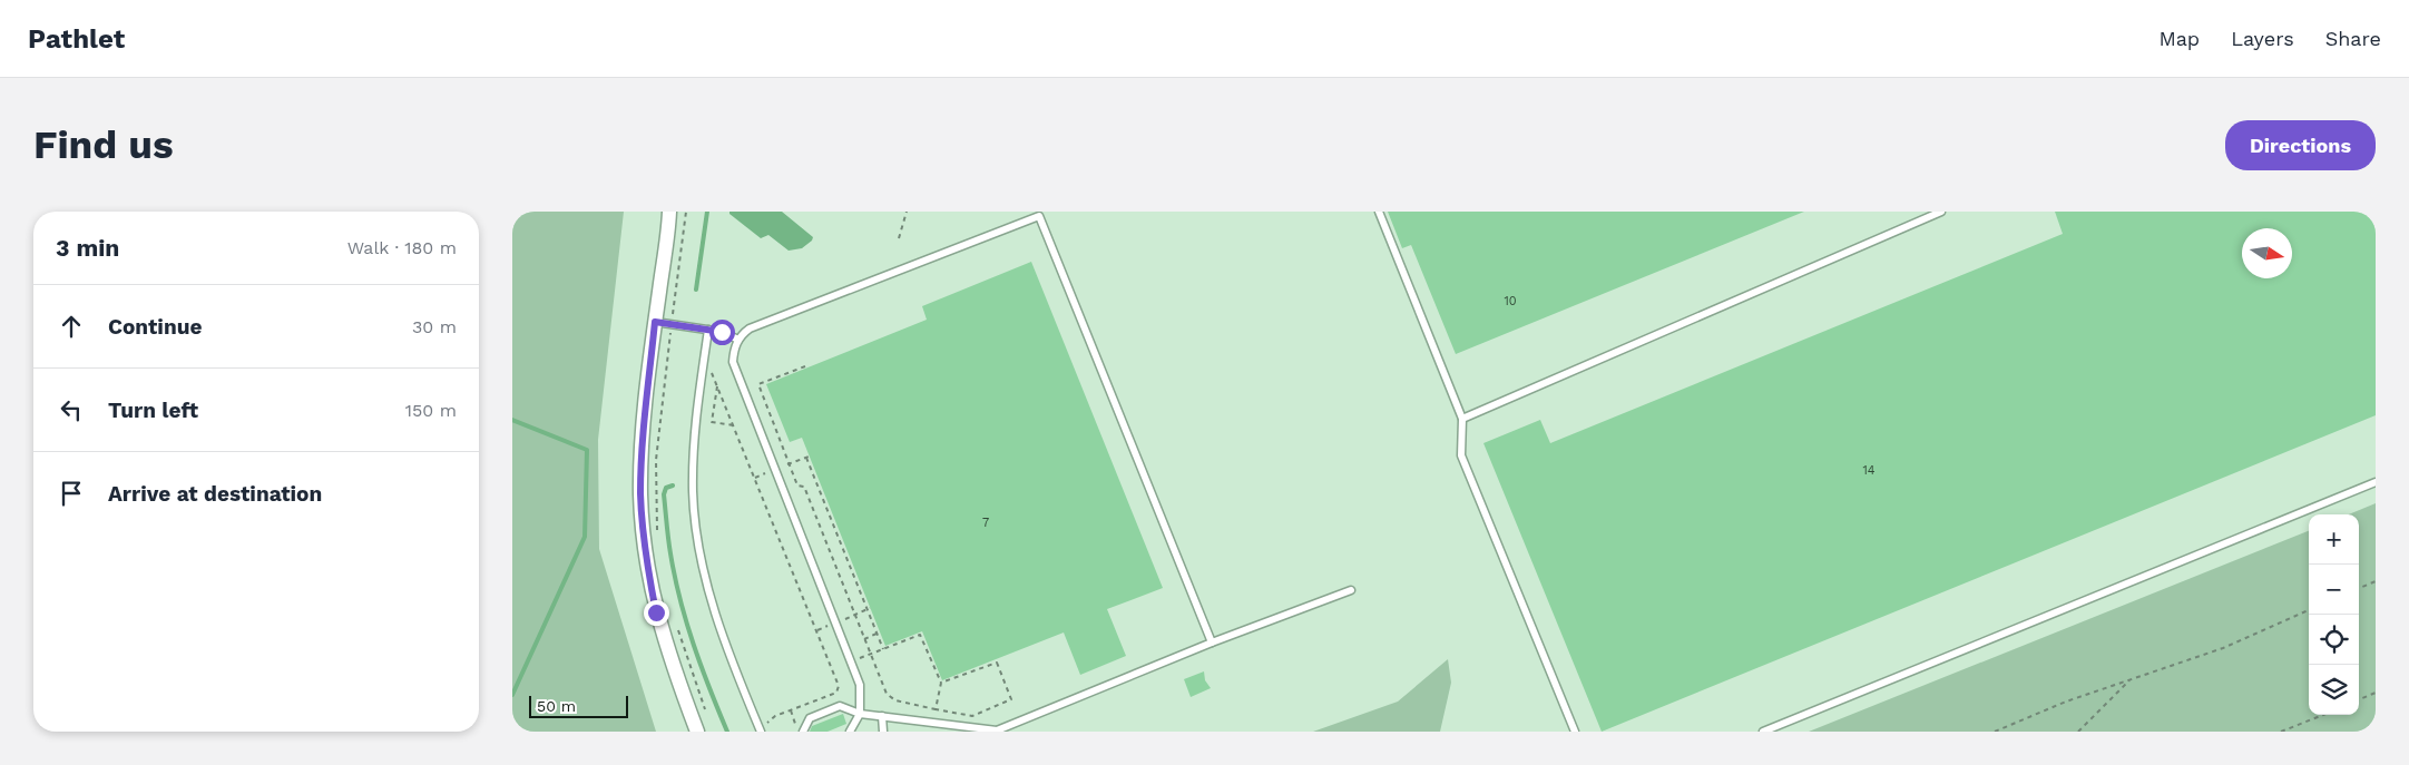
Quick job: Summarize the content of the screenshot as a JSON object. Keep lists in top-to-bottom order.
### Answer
{
  "house_numbers": ["10", "14", "7"],
  "scale_bar": "50 m",
  "north": "right",
  "page": {
    "header": "Pathlet",
    "nav": ["Map", "Layers", "Share"],
    "buttons": "Directions",
    "title": "Find us",
    "heading": ["3 min", "Walk · 180 m"],
    "list": [
      ["Continue", "30 m"],
      ["Turn left", "150 m"],
      "Arrive at destination"
    ],
    "map_buttons": ["+", "−"],
    "scale": "50 m"
  }
}
